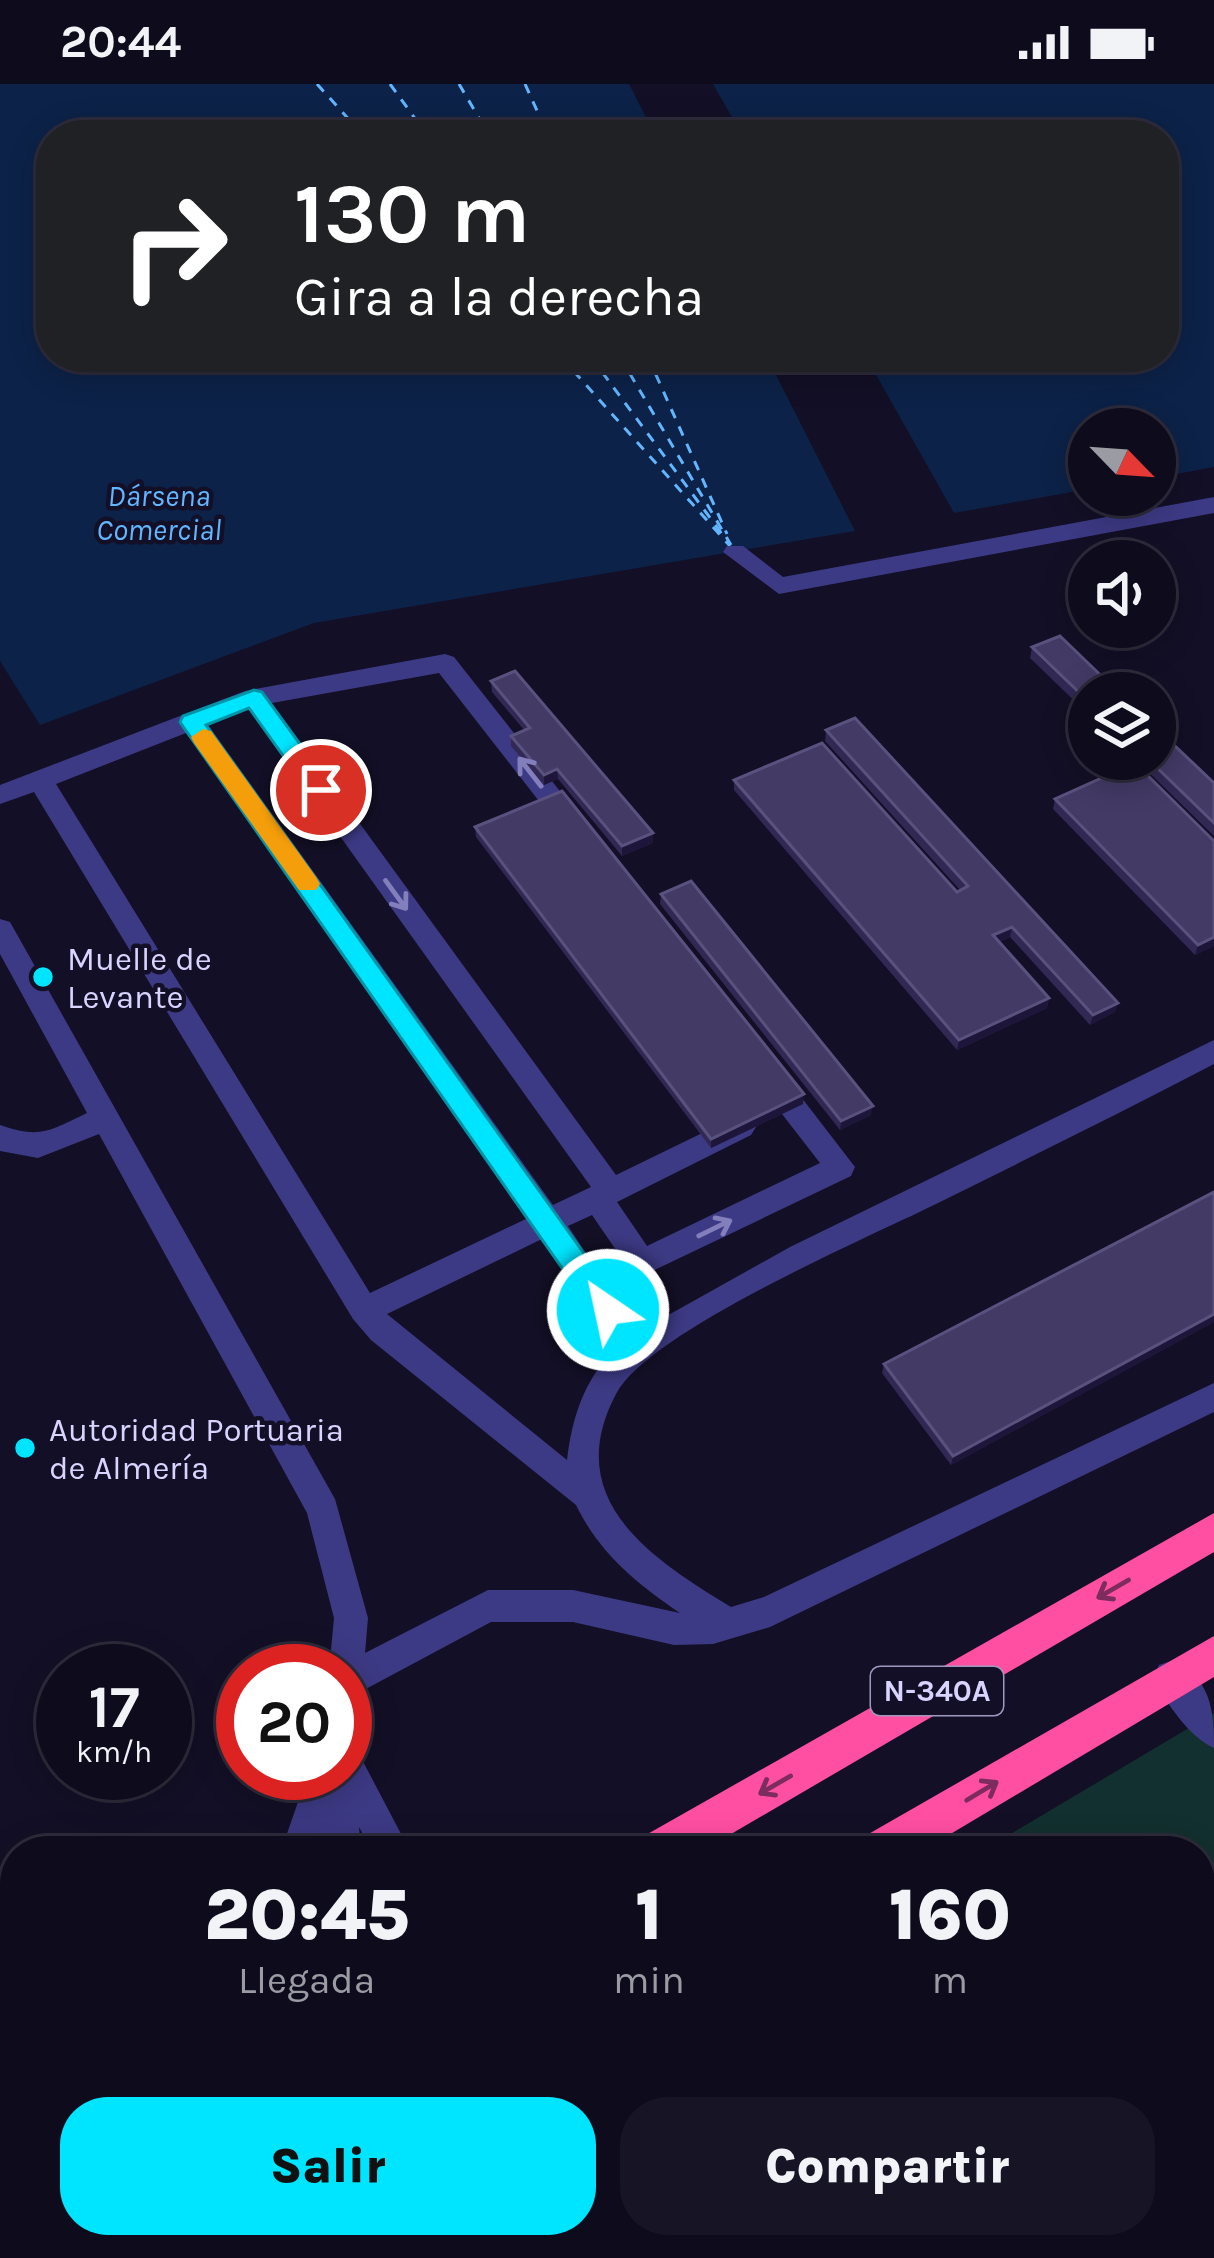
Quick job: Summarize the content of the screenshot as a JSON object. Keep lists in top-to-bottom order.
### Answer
{
  "streets": {
    "highway": ["N-340A"]
  },
  "water": ["Dársena Comercial"],
  "places": ["Muelle de Levante", "Autoridad Portuaria de Almería"],
  "north": "bottom right",
  "page": {
    "status": "20:44",
    "turn": ["130 m", "Gira a la derecha"],
    "speed": "17 km/h",
    "limit": "20",
    "eta": [
      "20:45",
      "Llegada",
      "1",
      "min",
      "160",
      "m"
    ],
    "buttons": ["Salir", "Compartir"]
  }
}
